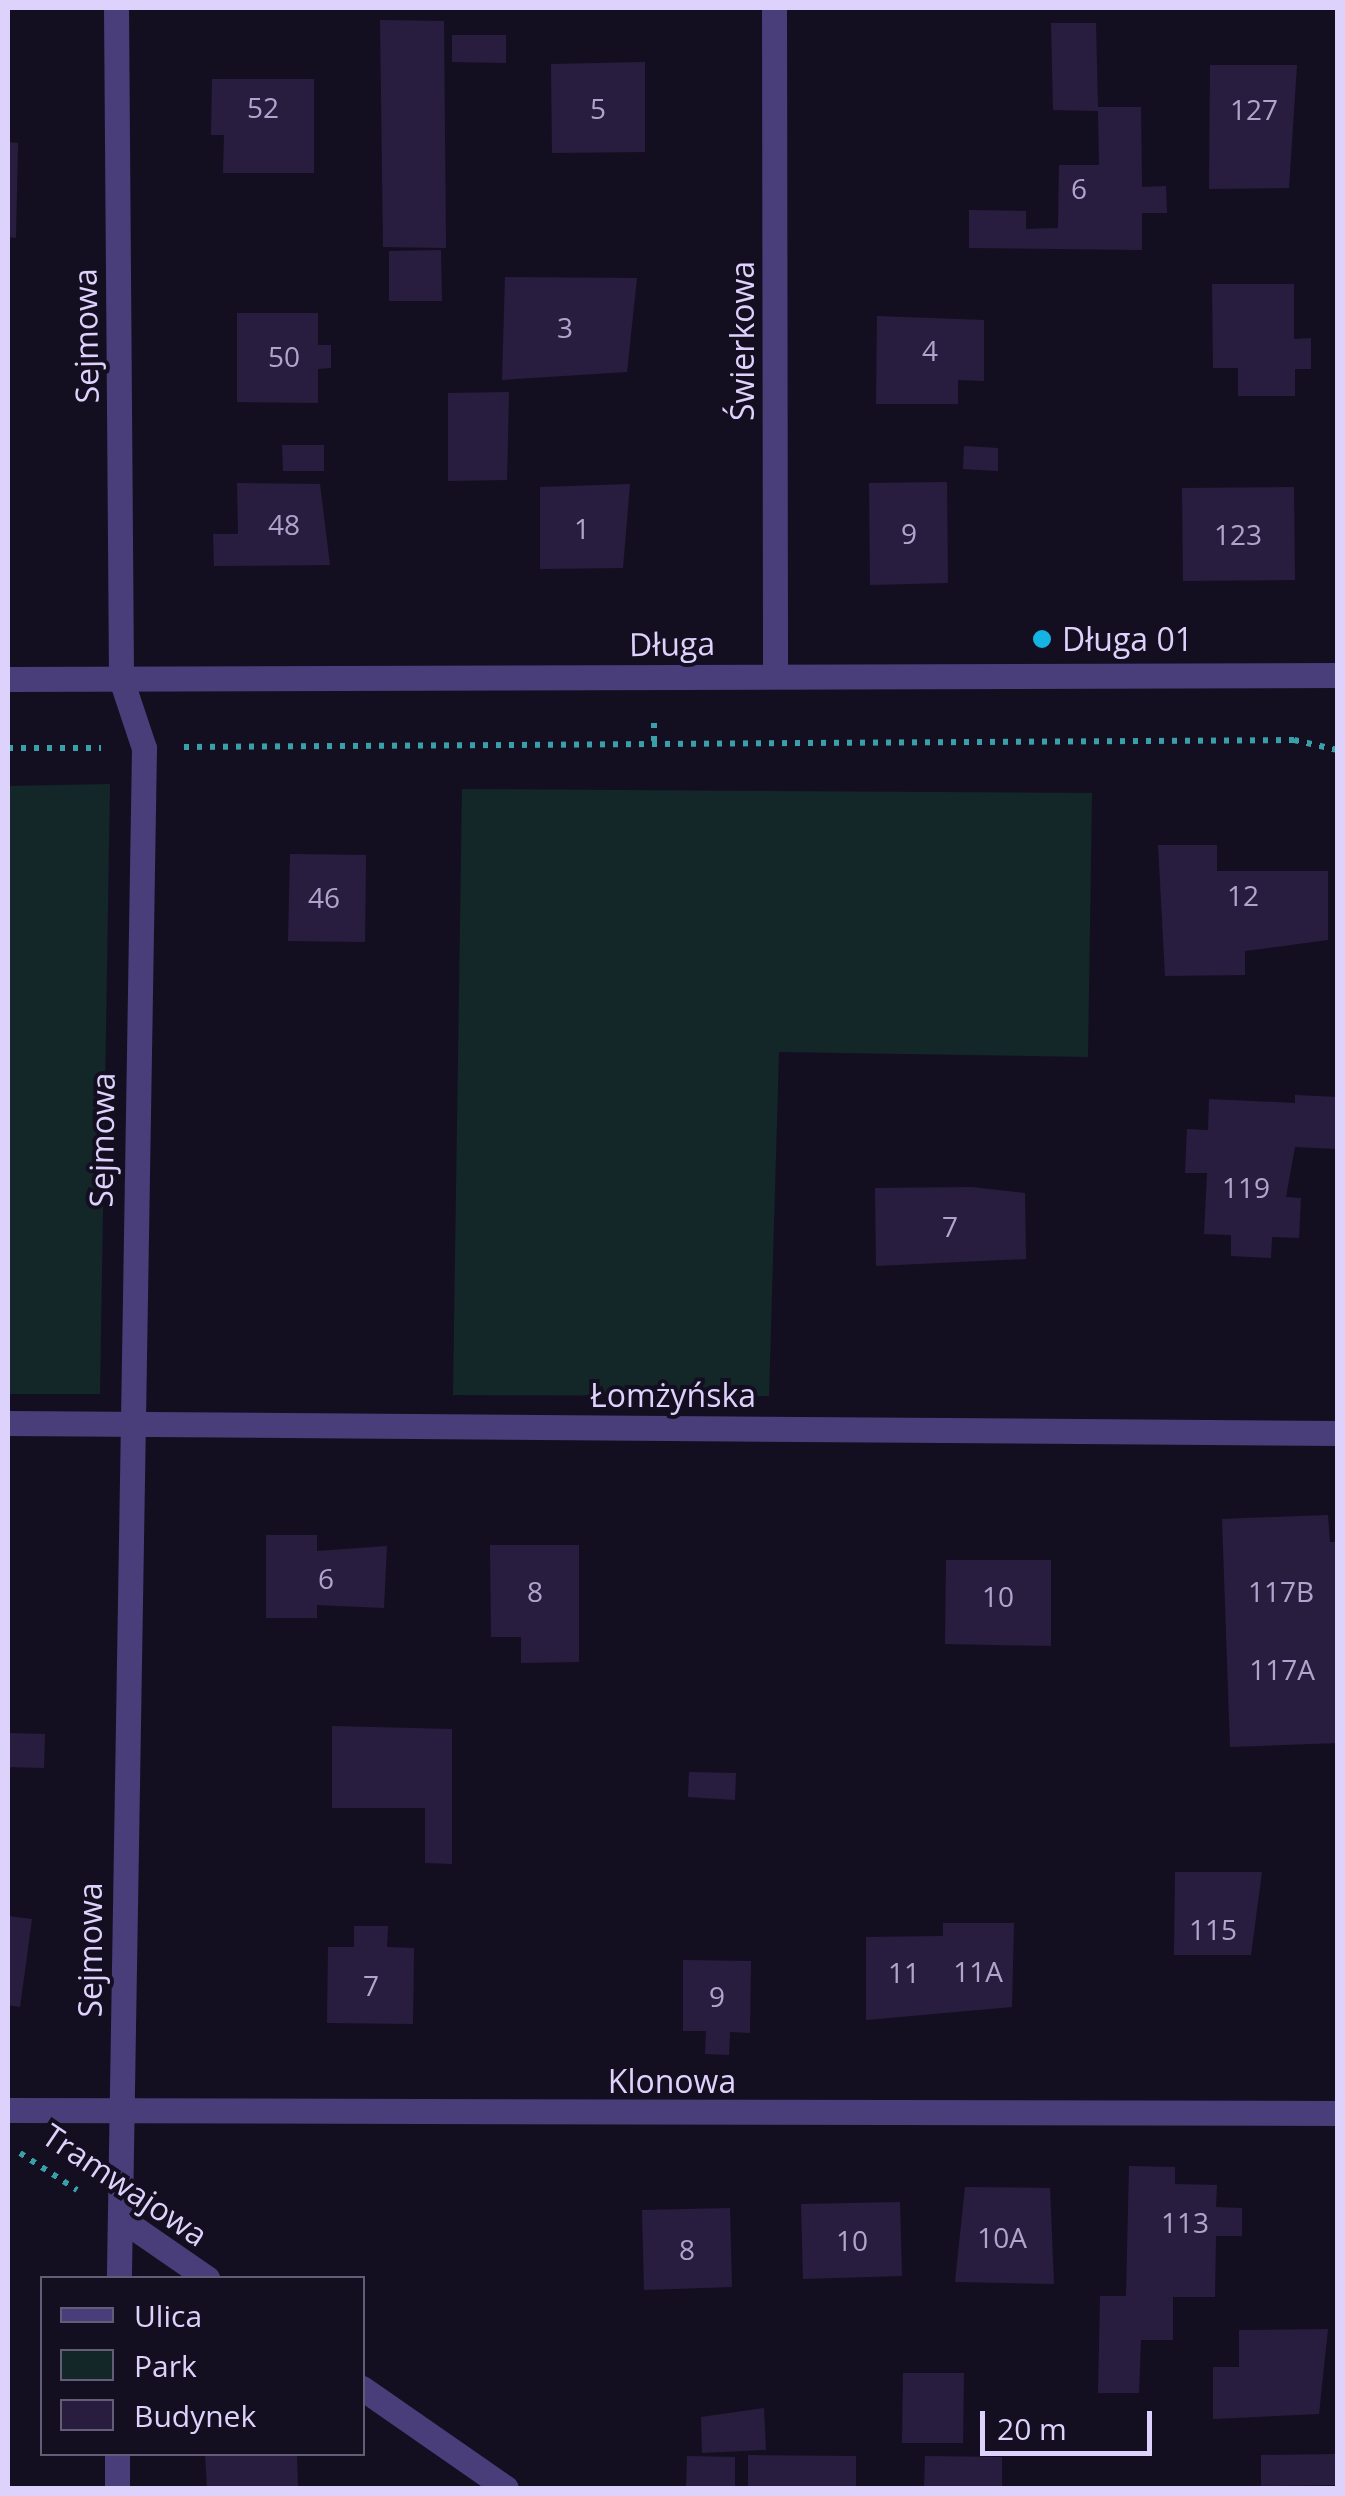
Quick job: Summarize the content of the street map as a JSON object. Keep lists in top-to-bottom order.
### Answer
{
  "streets": {
    "street": [
      "Sejmowa",
      "Świerkowa",
      "Długa",
      "Łomżyńska",
      "Klonowa",
      "Tramwajowa"
    ]
  },
  "crossings": [
    ["Sejmowa", "Długa"],
    ["Sejmowa", "Łomżyńska"],
    ["Sejmowa", "Klonowa"],
    ["Sejmowa", "Tramwajowa"],
    ["Świerkowa", "Długa"]
  ],
  "places": ["Długa 01"],
  "house_numbers": [
    "52",
    "5",
    "127",
    "6",
    "3",
    "4",
    "50",
    "48",
    "1",
    "9",
    "123",
    "12",
    "46",
    "119",
    "7",
    "6",
    "8",
    "117B",
    "10",
    "117A",
    "115",
    "11A",
    "11",
    "7",
    "9",
    "113",
    "10A",
    "10",
    "8"
  ],
  "legend": ["Ulica", "Park", "Budynek"],
  "scale_bar": "20 m"
}
